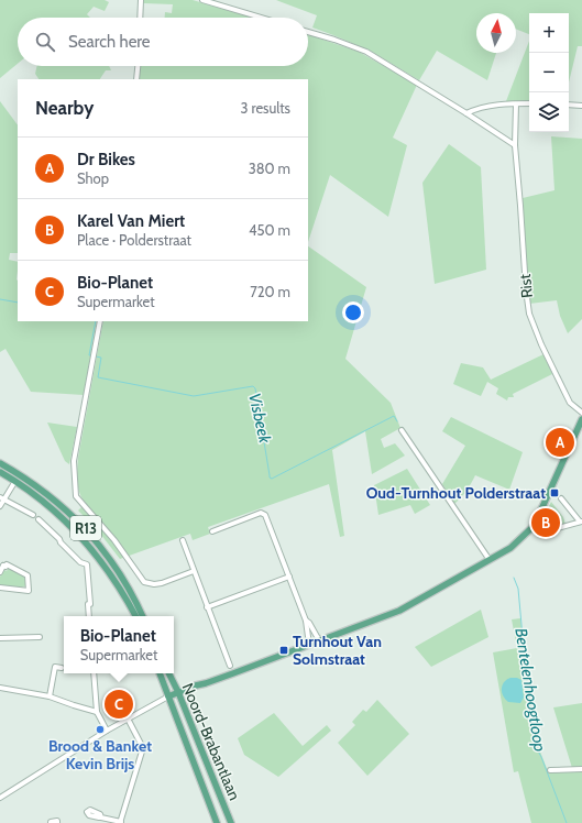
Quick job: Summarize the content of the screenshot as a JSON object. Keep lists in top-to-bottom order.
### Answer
{
  "streets": {
    "main road": ["R13", "Noord-Brabantlaan"],
    "street": ["Rist"]
  },
  "water": ["Visbeek", "Bentelenhoogtloop"],
  "places": {
    "transit": ["Oud-Turnhout Polderstraat", "Turnhout Van Solmstraat"],
    "other": ["Brood & Banket Kevin Brijs"]
  },
  "north": "top",
  "page": {
    "map_buttons": ["+", "−"],
    "search": "Search here",
    "heading": ["Nearby", "3 results"],
    "list": [
      {
        "mark": "A",
        "name": "Dr Bikes",
        "note": "Shop",
        "value": "380 m"
      },
      {
        "mark": "B",
        "name": "Karel Van Miert",
        "note": "Place · Polderstraat",
        "value": "450 m"
      },
      {
        "mark": "C",
        "name": "Bio-Planet",
        "note": "Supermarket",
        "value": "720 m"
      }
    ],
    "pins": ["A", "B", "C"],
    "popup": ["Bio-Planet", "Supermarket"]
  }
}
